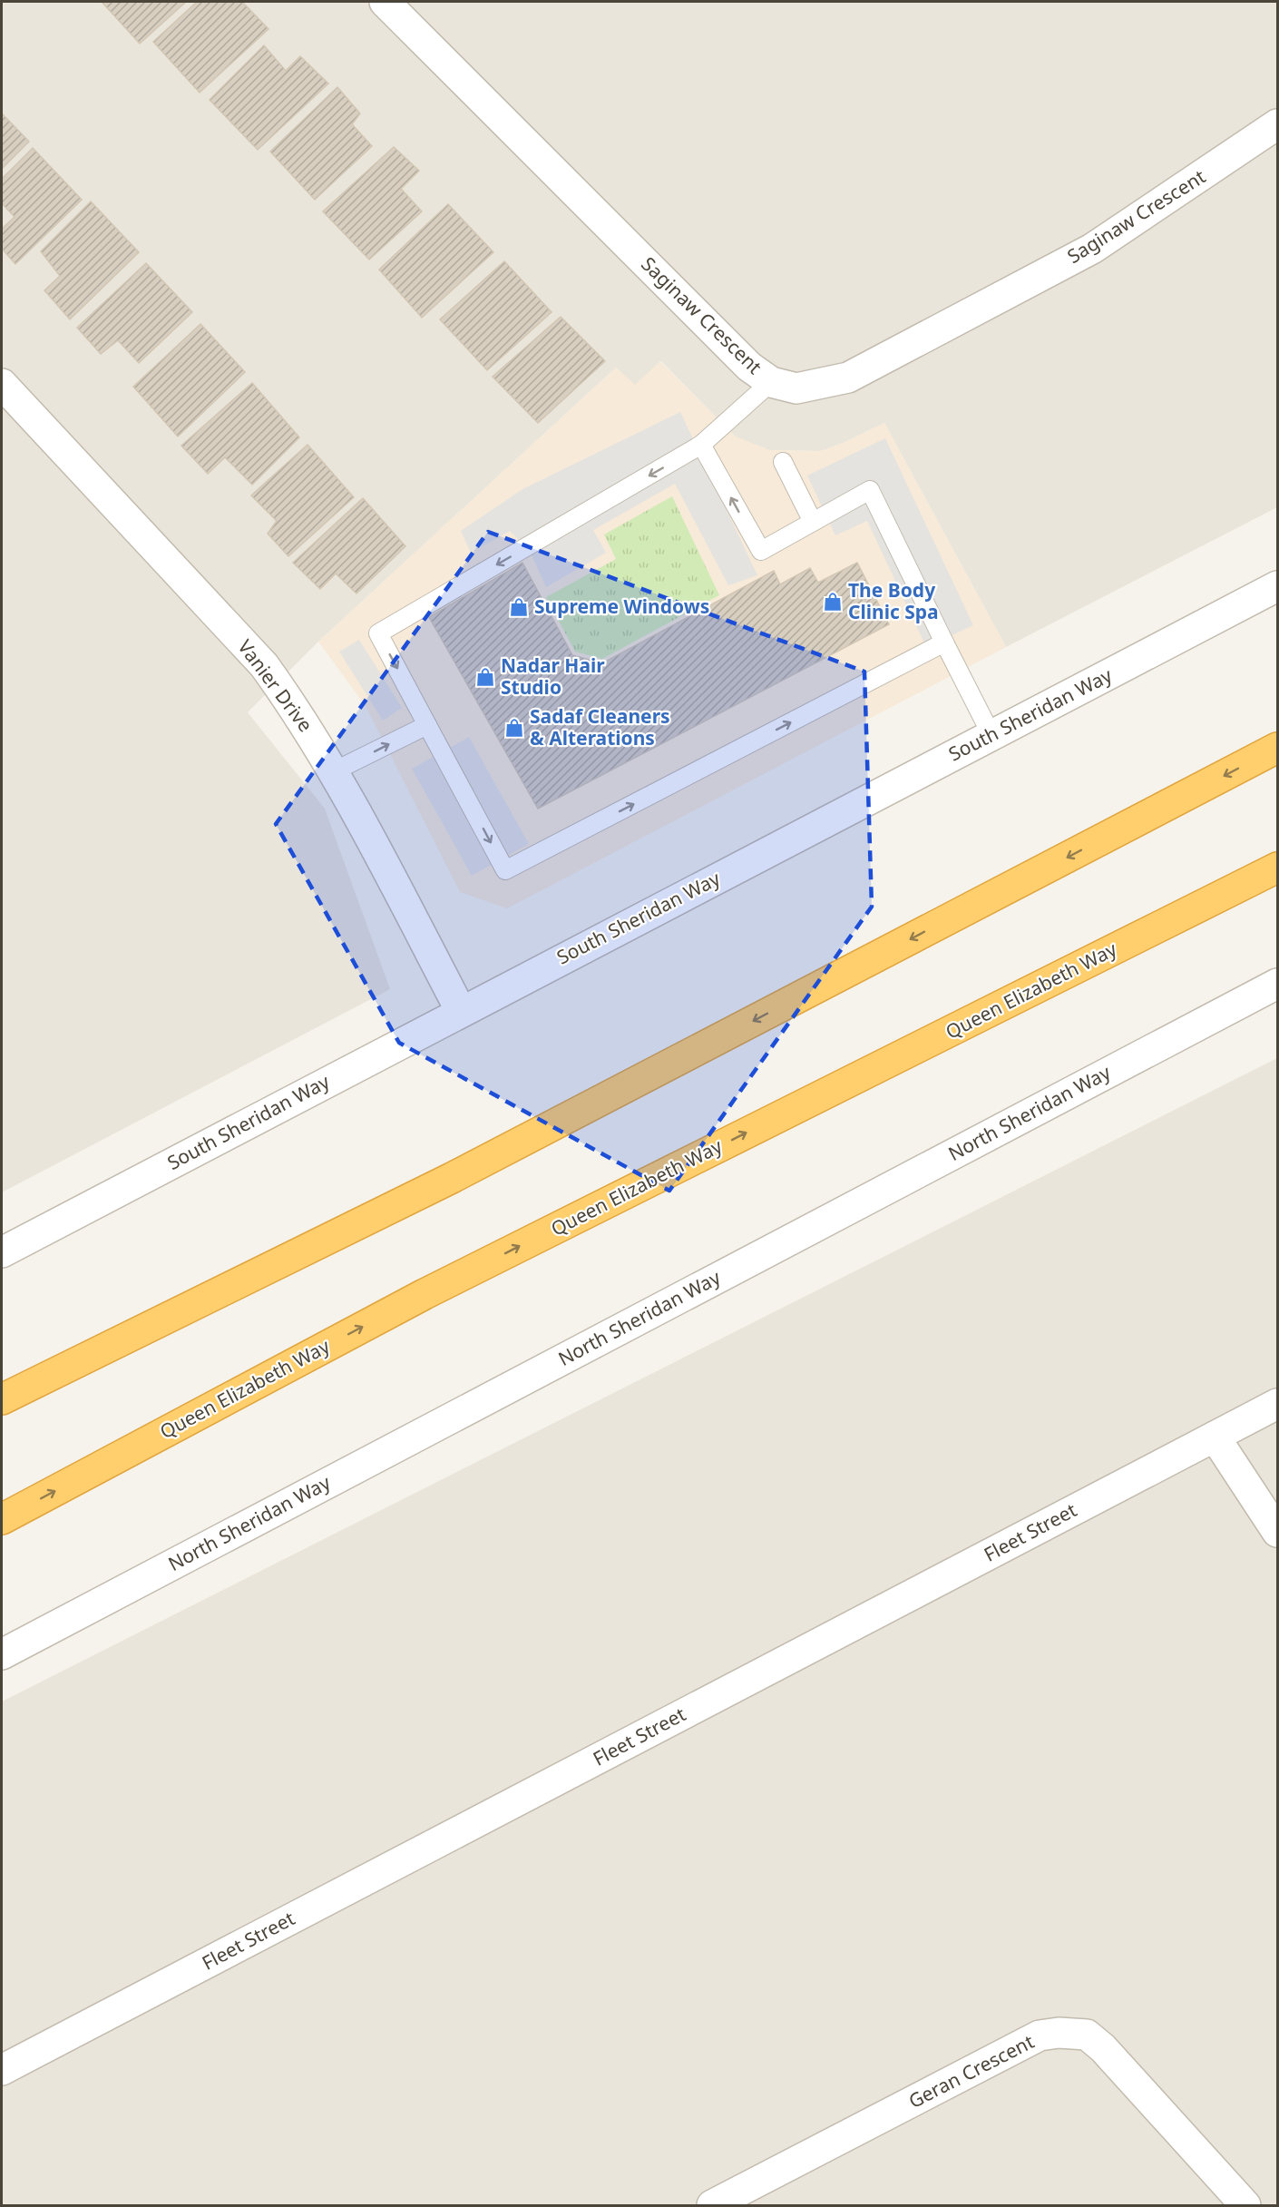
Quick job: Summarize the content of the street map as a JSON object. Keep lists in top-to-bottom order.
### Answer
{
  "streets": {
    "highway": ["Queen Elizabeth Way"],
    "street": [
      "Saginaw Crescent",
      "Vanier Drive",
      "South Sheridan Way",
      "North Sheridan Way",
      "Fleet Street",
      "Geran Crescent"
    ]
  },
  "crossings": [
    ["Vanier Drive", "South Sheridan Way"]
  ],
  "places": {
    "shop": [
      "The Body Clinic Spa",
      "Supreme Windows",
      "Nadar Hair Studio",
      "Sadaf Cleaners & Alterations"
    ]
  }
}
